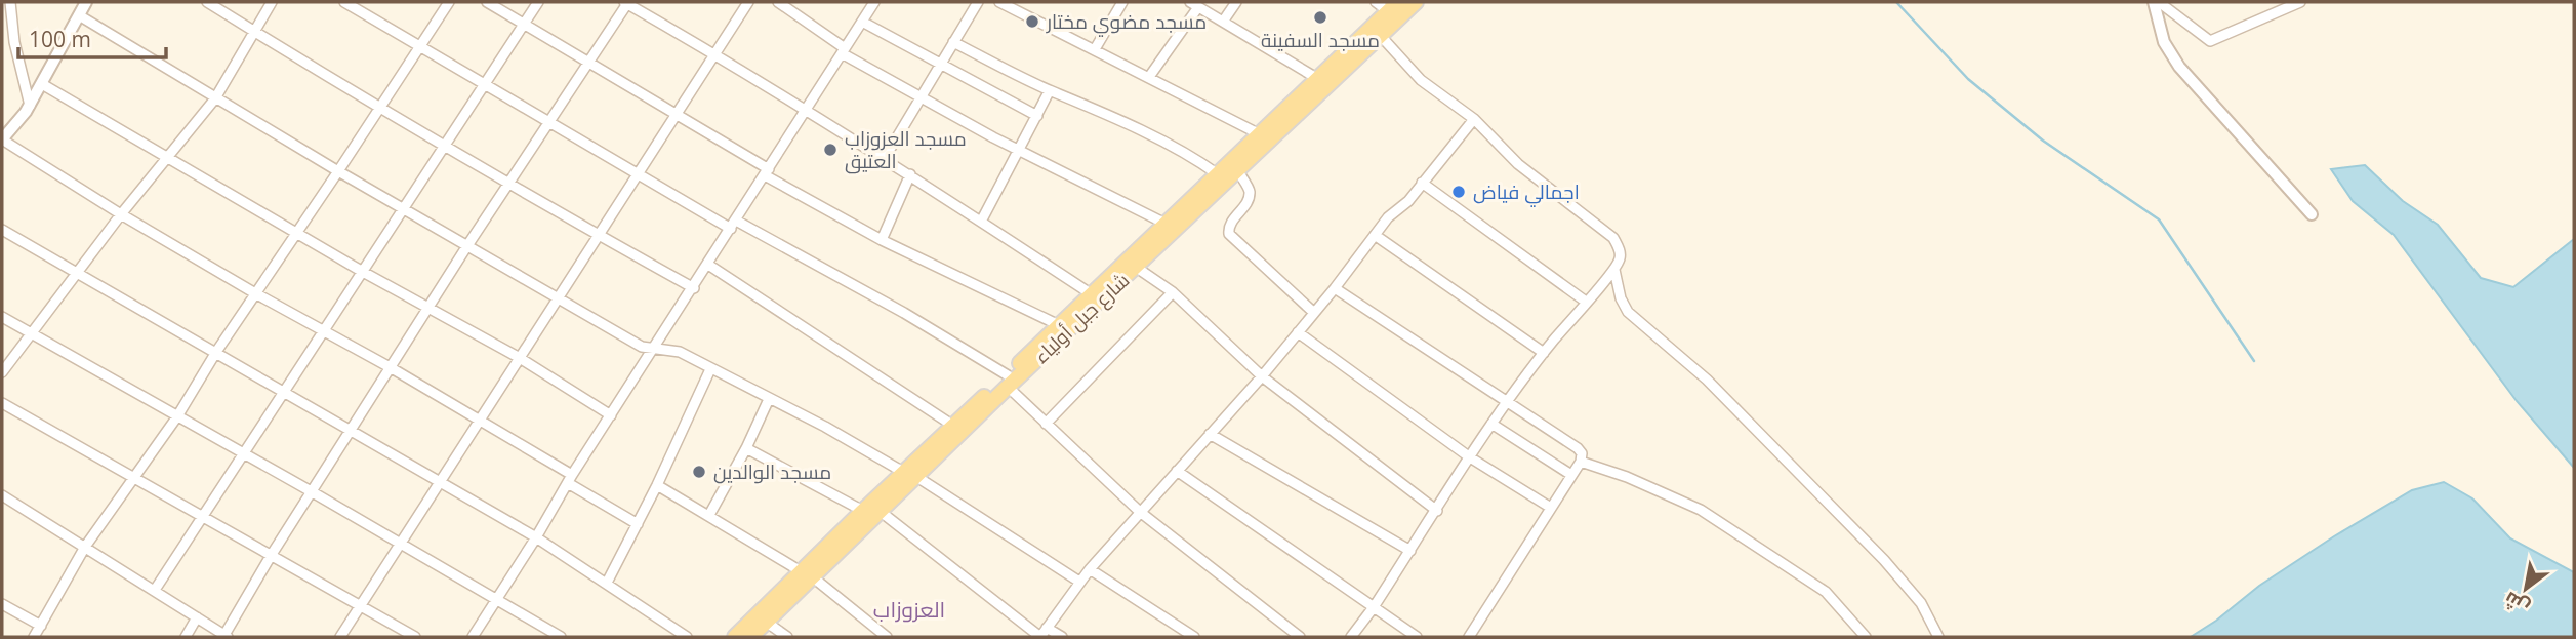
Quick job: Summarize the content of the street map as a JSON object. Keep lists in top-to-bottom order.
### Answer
{
  "streets": {
    "main road": ["شارع جبل أولياء"]
  },
  "districts": ["العزوزاب"],
  "places": [
    "مسجد السفينة",
    "مسجد مضوي مختار",
    "مسجد العزوزاب العتيق",
    "اجمالي فياض",
    "مسجد الوالدين"
  ],
  "scale_bar": "100 m",
  "north": "bottom left"
}
